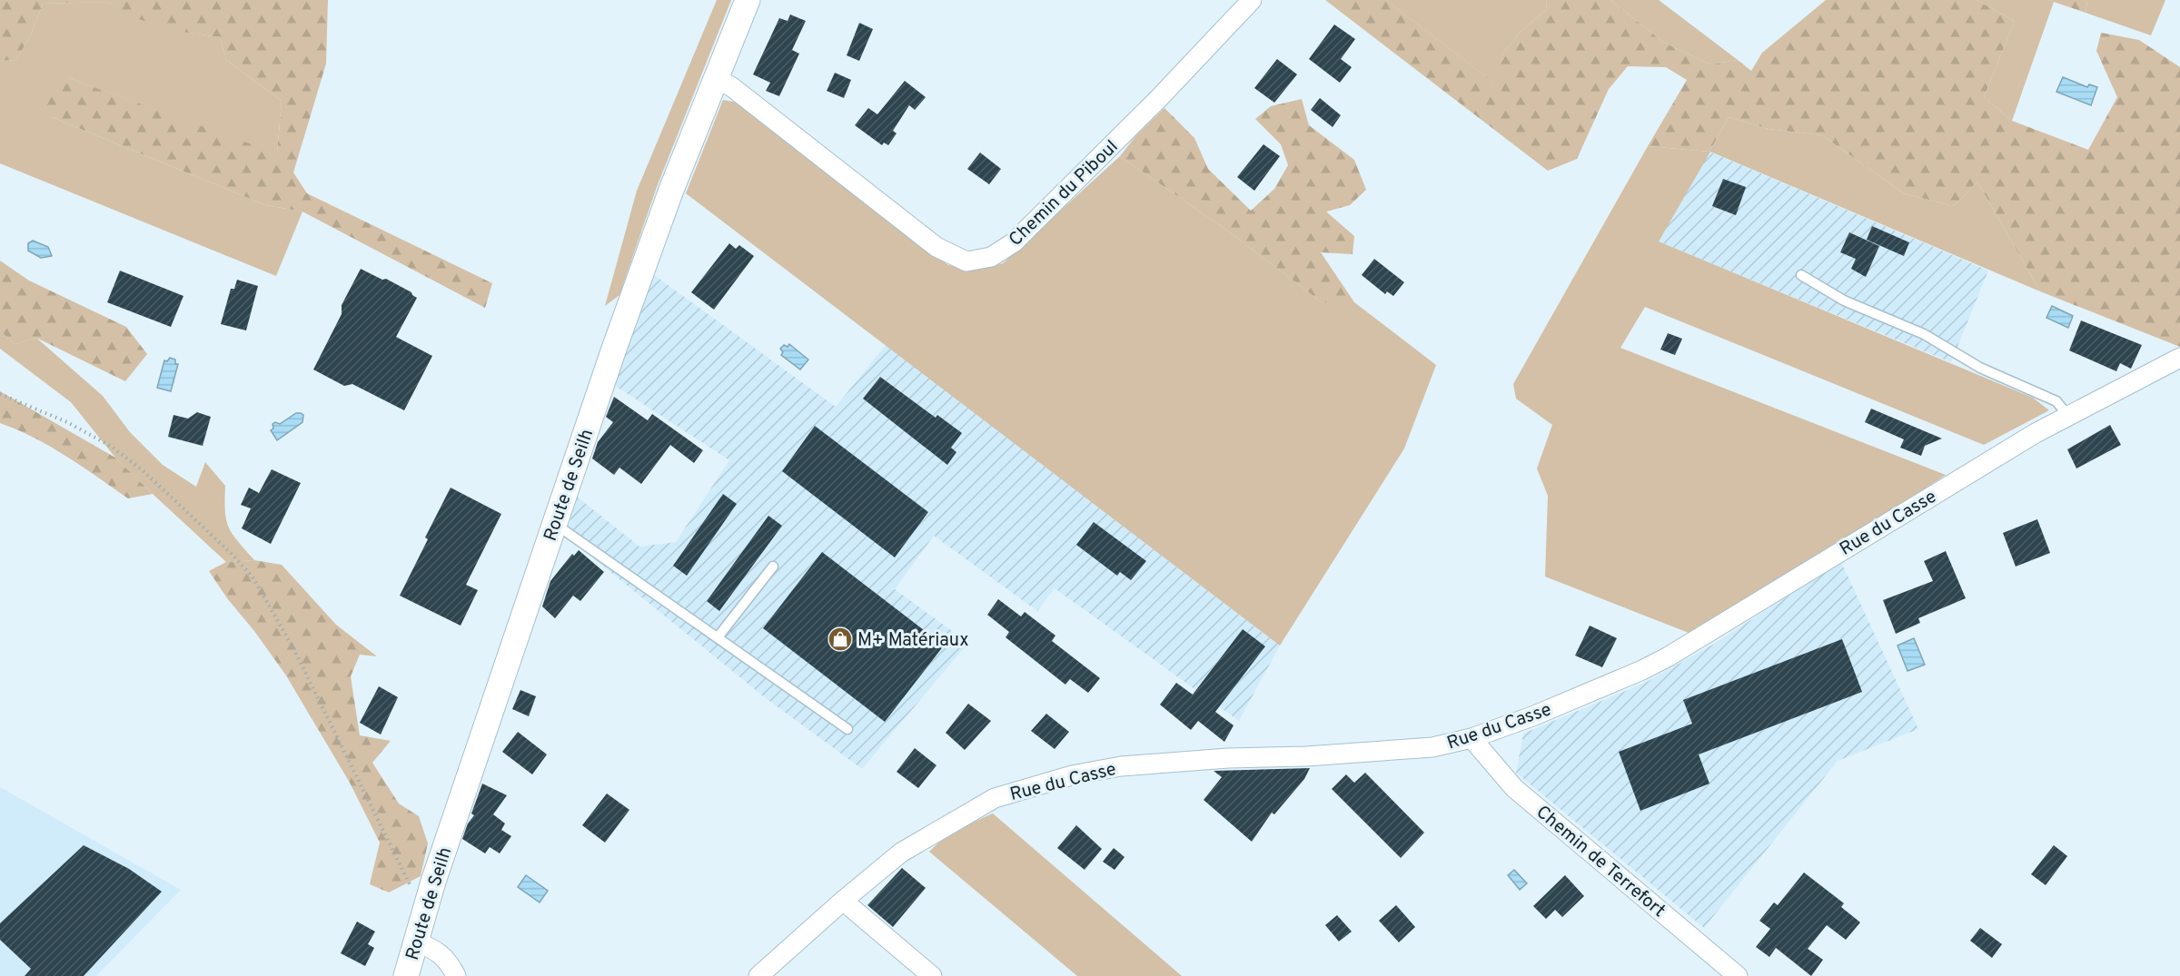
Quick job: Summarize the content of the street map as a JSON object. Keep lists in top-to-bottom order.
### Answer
{
  "streets": {
    "street": [
      "Chemin du Piboul",
      "Route de Seilh",
      "Rue du Casse",
      "Chemin de Terrefort"
    ]
  },
  "crossings": [
    ["Chemin du Piboul", "Route de Seilh"],
    ["Rue du Casse", "Chemin de Terrefort"]
  ],
  "places": {
    "shop": ["M+ Matériaux"]
  }
}
